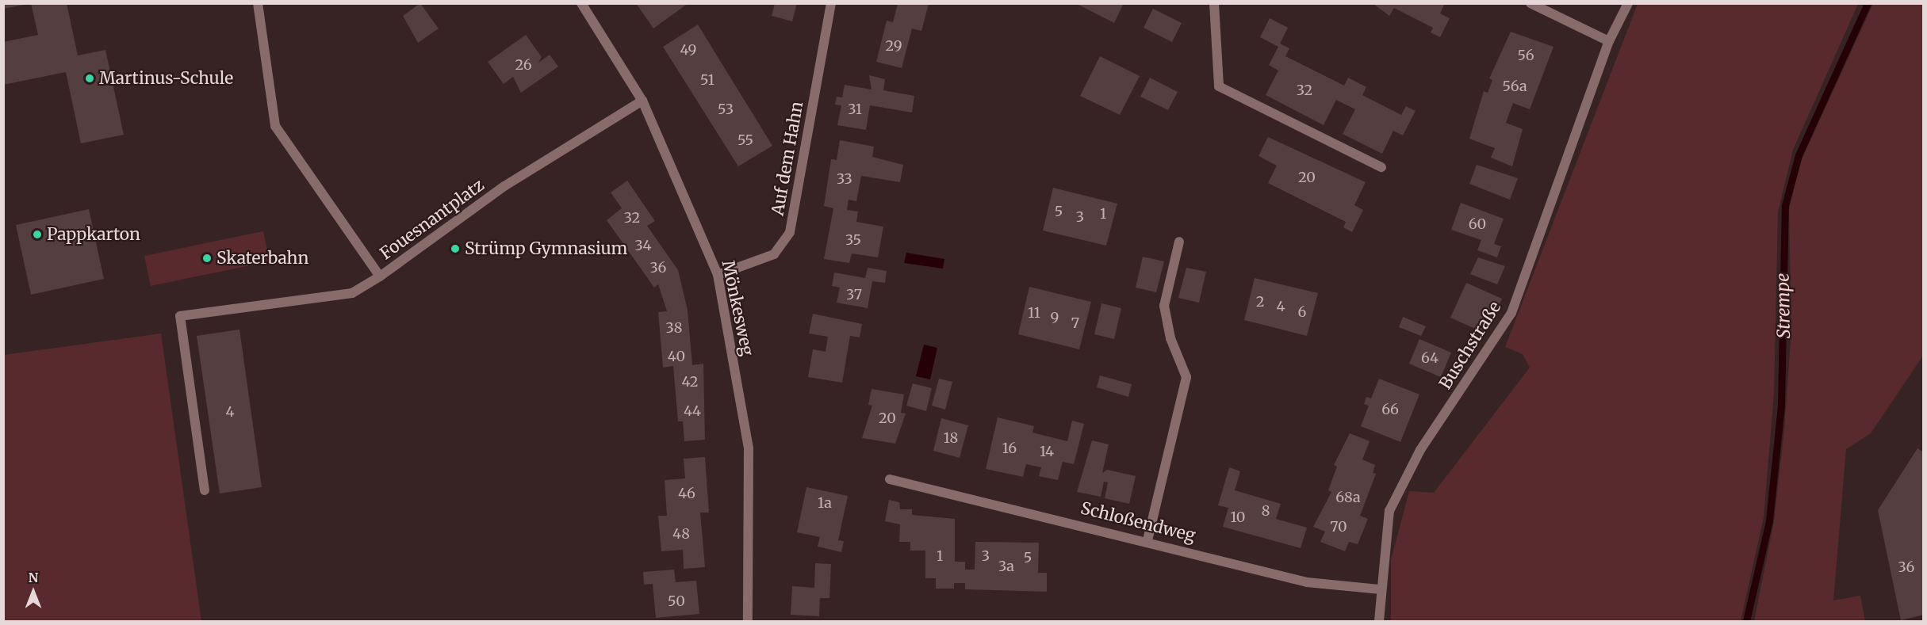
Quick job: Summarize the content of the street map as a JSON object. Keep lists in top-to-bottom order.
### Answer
{
  "streets": {
    "street": [
      "Auf dem Hahn",
      "Fouesnantplatz",
      "Mönkesweg",
      "Buschstraße",
      "Schloßendweg"
    ]
  },
  "crossings": [
    ["Auf dem Hahn", "Mönkesweg"],
    ["Fouesnantplatz", "Mönkesweg"],
    ["Buschstraße", "Schloßendweg"]
  ],
  "water": ["Strempe"],
  "places": [
    "Martinus-Schule",
    "Pappkarton",
    "Strümp Gymnasium",
    "Skaterbahn"
  ],
  "house_numbers": [
    "29",
    "49",
    "56",
    "26",
    "51",
    "56a",
    "32",
    "53",
    "31",
    "55",
    "20",
    "33",
    "5",
    "1",
    "3",
    "32",
    "60",
    "35",
    "34",
    "36",
    "37",
    "2",
    "4",
    "6",
    "11",
    "9",
    "7",
    "38",
    "40",
    "64",
    "42",
    "66",
    "44",
    "4",
    "20",
    "18",
    "16",
    "14",
    "46",
    "68a",
    "1a",
    "8",
    "10",
    "70",
    "48",
    "1",
    "3",
    "5",
    "3a",
    "36",
    "50"
  ],
  "north": "top"
}
